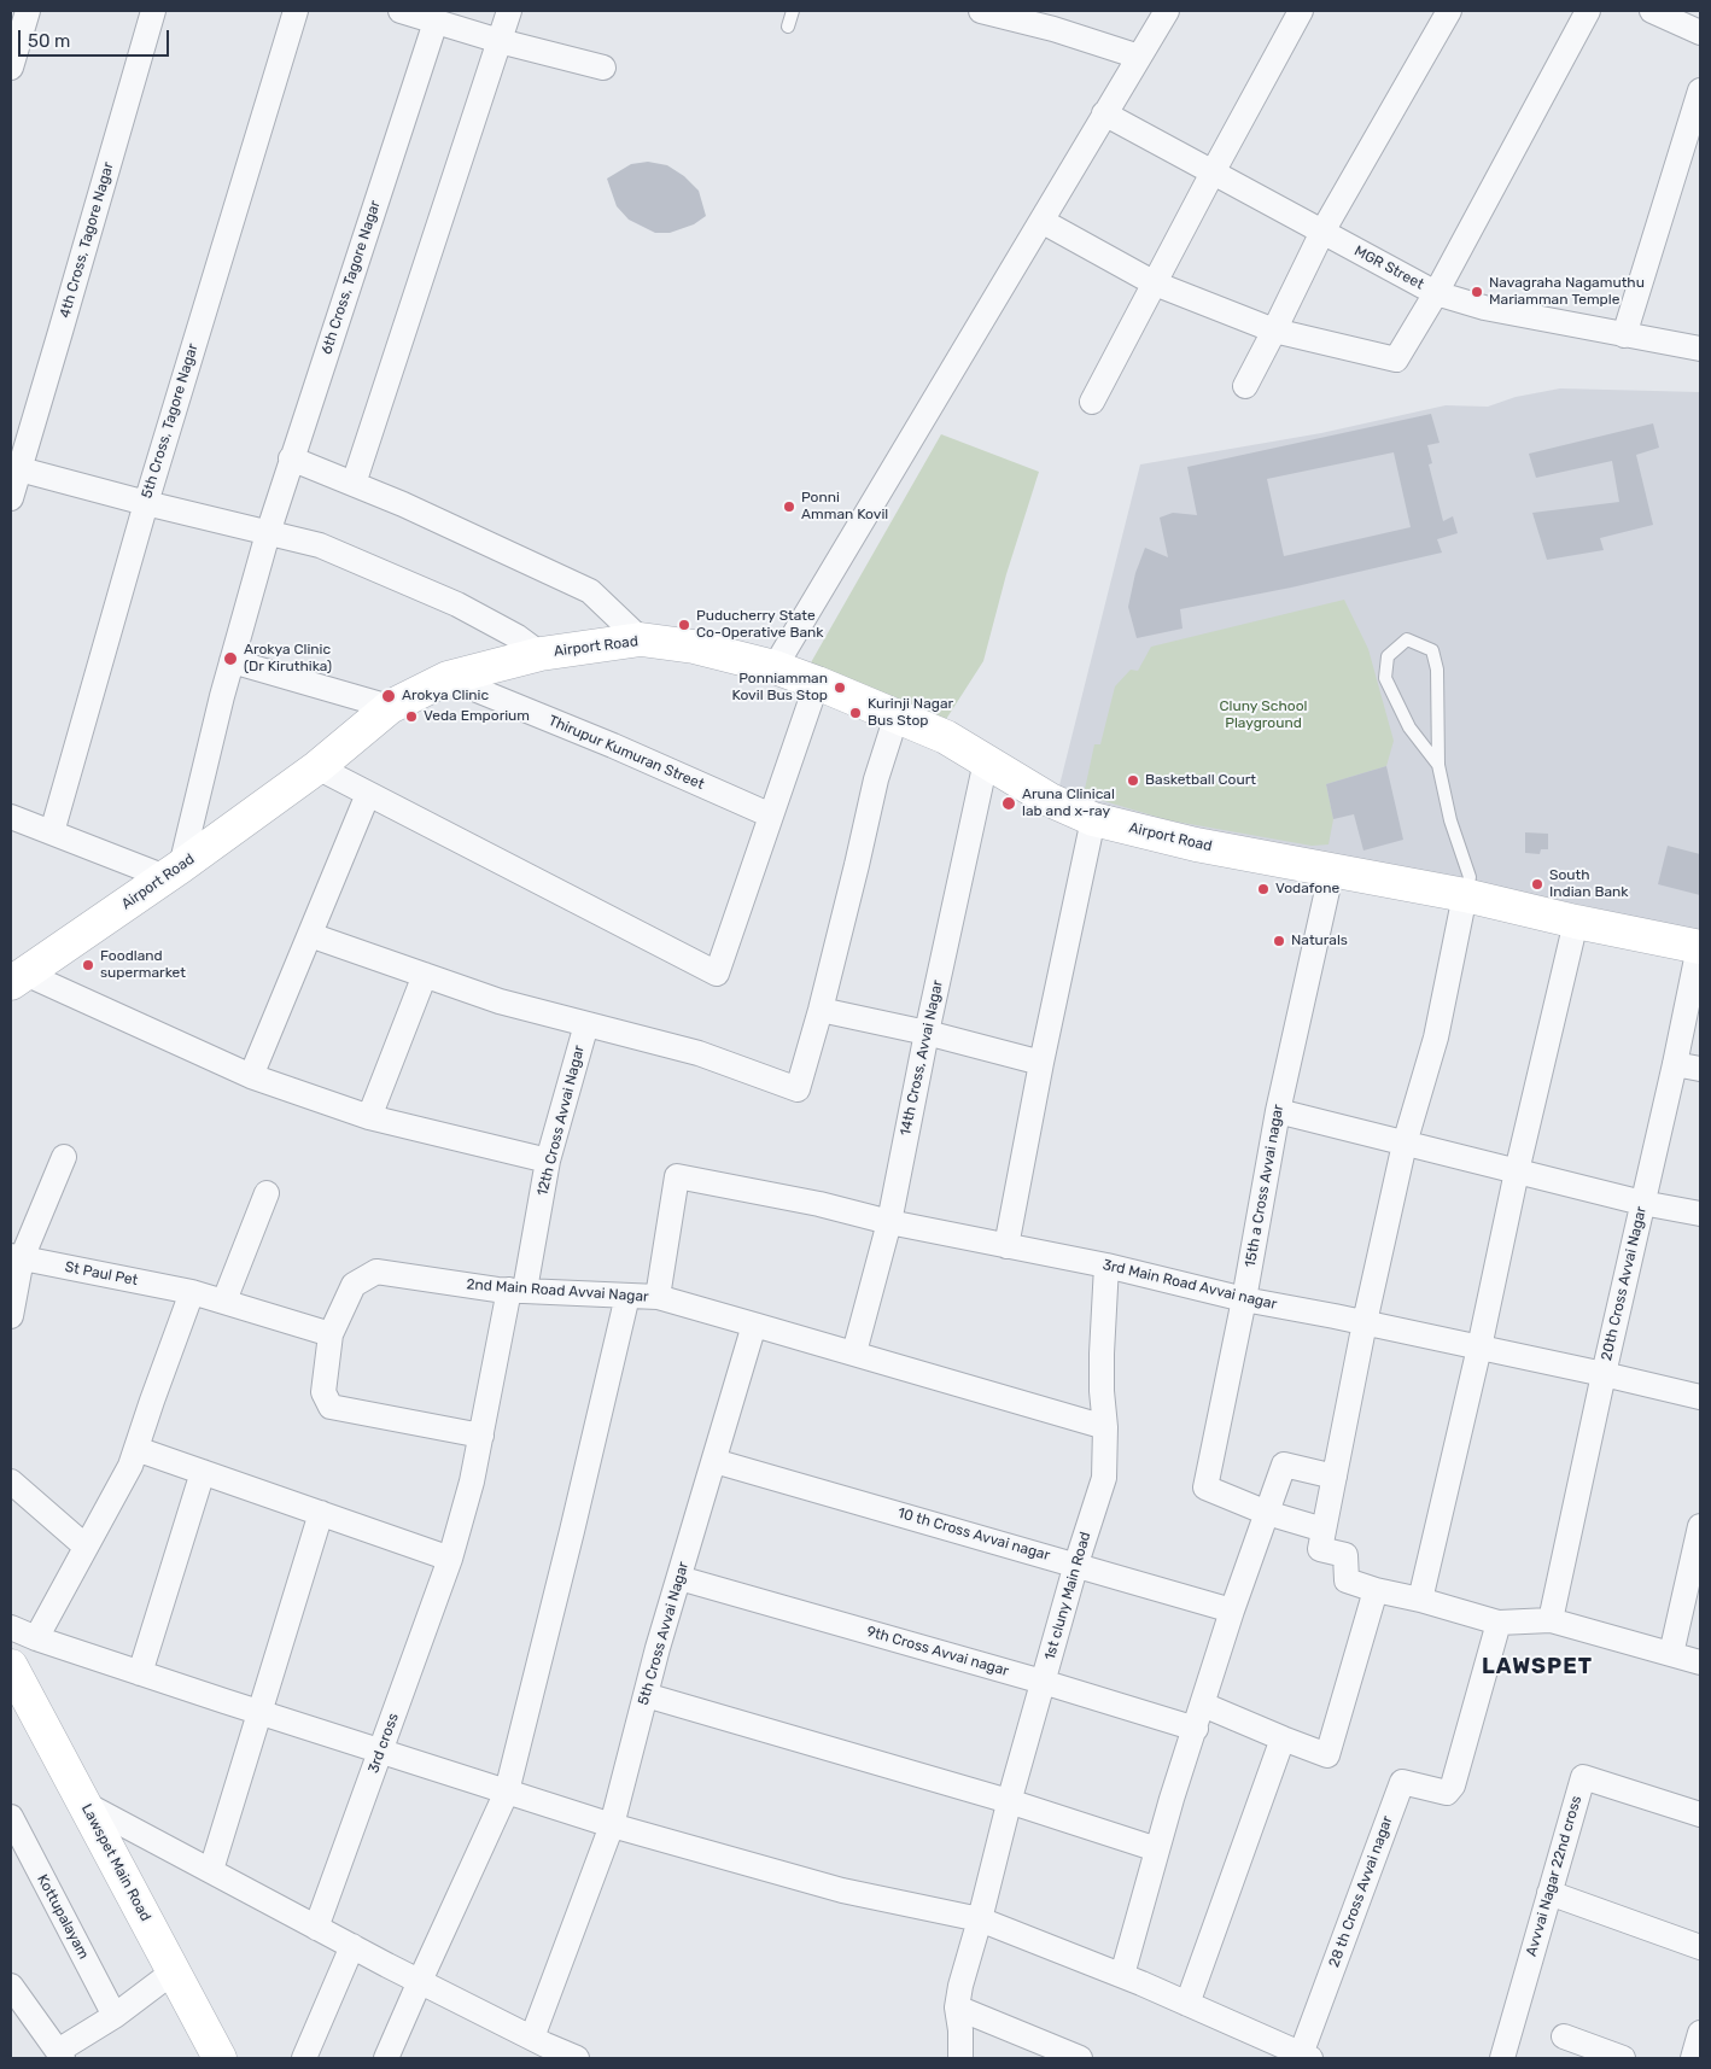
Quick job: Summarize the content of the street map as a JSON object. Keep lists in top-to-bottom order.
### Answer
{
  "streets": {
    "street": [
      "4th Cross, Tagore Nagar",
      "MGR Street",
      "6th Cross, Tagore Nagar",
      "5th Cross, Tagore Nagar",
      "Airport Road",
      "Thirupur Kumuran Street",
      "14th Cross, Avvai Nagar",
      "12th Cross Avvai Nagar",
      "15th a Cross Avvai nagar",
      "St Paul Pet",
      "20th Cross Avvai Nagar",
      "3rd Main Road Avvai nagar",
      "2nd Main Road Avvai Nagar",
      "10 th Cross Avvai nagar",
      "1st cluny Main Road",
      "5th Cross Avvai Nagar",
      "9th Cross Avvai nagar",
      "3rd cross",
      "Lawspet Main Road",
      "Avvvai Nagar 22nd cross",
      "28 th Cross Avvai nagar",
      "Kottupalayam"
    ]
  },
  "crossings": [
    ["6th Cross, Tagore Nagar", "Airport Road"],
    ["Airport Road", "Thirupur Kumuran Street"],
    ["Airport Road", "14th Cross, Avvai Nagar"],
    ["Airport Road", "15th a Cross Avvai nagar"],
    ["Airport Road", "20th Cross Avvai Nagar"],
    ["14th Cross, Avvai Nagar", "3rd Main Road Avvai nagar"],
    ["12th Cross Avvai Nagar", "2nd Main Road Avvai Nagar"],
    ["12th Cross Avvai Nagar", "3rd cross"],
    ["15th a Cross Avvai nagar", "3rd Main Road Avvai nagar"],
    ["St Paul Pet", "2nd Main Road Avvai Nagar"],
    ["20th Cross Avvai Nagar", "3rd Main Road Avvai nagar"],
    ["3rd Main Road Avvai nagar", "2nd Main Road Avvai Nagar"],
    ["3rd Main Road Avvai nagar", "1st cluny Main Road"],
    ["2nd Main Road Avvai Nagar", "5th Cross Avvai Nagar"],
    ["2nd Main Road Avvai Nagar", "3rd cross"],
    ["10 th Cross Avvai nagar", "1st cluny Main Road"],
    ["10 th Cross Avvai nagar", "5th Cross Avvai Nagar"],
    ["1st cluny Main Road", "9th Cross Avvai nagar"],
    ["5th Cross Avvai Nagar", "9th Cross Avvai nagar"]
  ],
  "districts": ["LAWSPET"],
  "parks": ["Cluny School Playground"],
  "places": [
    "Navagraha Nagamuthu Mariamman Temple",
    "Ponni Amman Kovil",
    "Puducherry State Co-Operative Bank",
    "Arokya Clinic (Dr Kiruthika)",
    "Ponniamman Kovil Bus Stop",
    "Arokya Clinic",
    "Kurinji Nagar Bus Stop",
    "Veda Emporium",
    "Basketball Court",
    "Aruna Clinical lab and x-ray",
    "South Indian Bank",
    "Vodafone",
    "Naturals",
    "Foodland supermarket"
  ],
  "scale_bar": "50 m"
}
